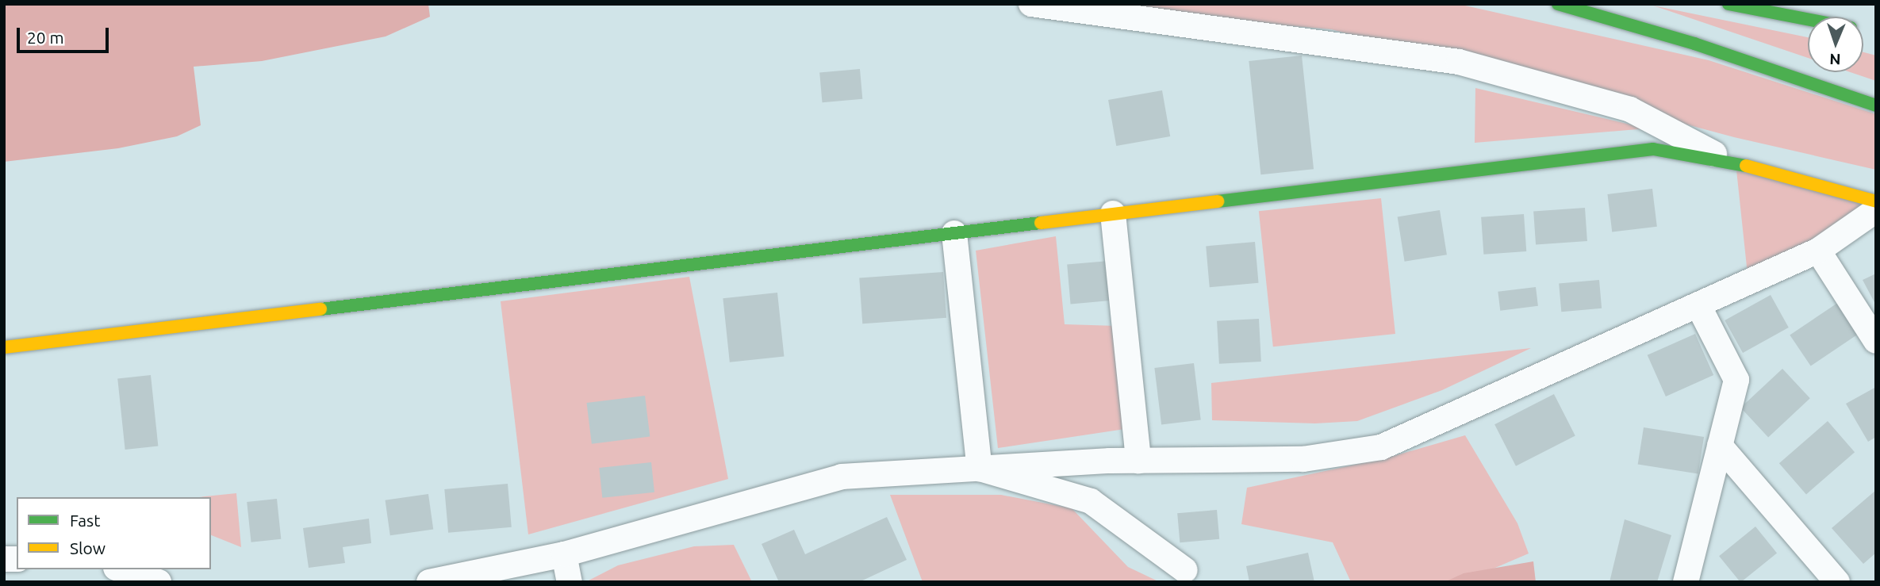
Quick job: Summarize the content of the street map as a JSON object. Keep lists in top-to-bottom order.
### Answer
{
  "legend": ["Fast", "Slow"],
  "scale_bar": "20 m",
  "north": "bottom"
}
